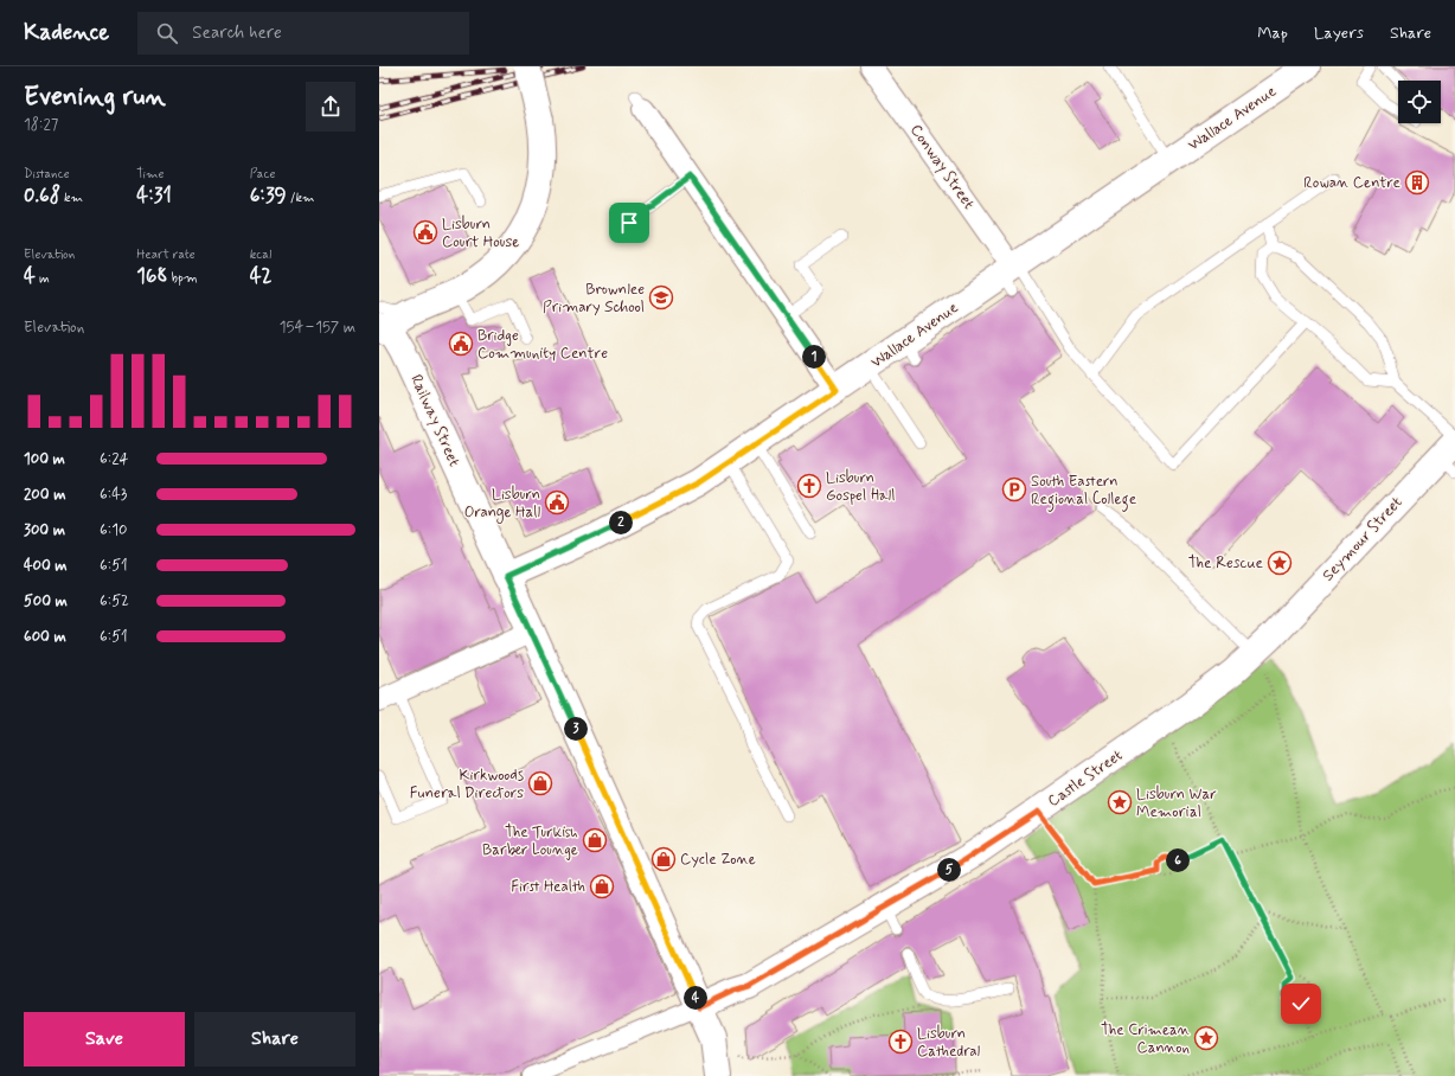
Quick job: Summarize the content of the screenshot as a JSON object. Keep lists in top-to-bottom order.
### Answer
{
  "streets": {
    "main road": [
      "Wallace Avenue",
      "Railway Street",
      "Seymour Street",
      "Castle Street"
    ],
    "street": ["Conway Street"]
  },
  "crossings": [
    ["Wallace Avenue", "Conway Street"],
    ["Wallace Avenue", "Railway Street"],
    ["Railway Street", "Castle Street"],
    ["Seymour Street", "Castle Street"]
  ],
  "places": {
    "building": ["Rowan Centre"],
    "public building": ["Lisburn Court House", "Bridge Community Centre", "Lisburn Orange Hall"],
    "school or university": ["Brownlee Primary School"],
    "church": ["Lisburn Gospel Hall", "Lisburn Cathedral"],
    "parking": ["South Eastern Regional College"],
    "place": ["The Rescue", "Lisburn War Memorial", "The Crimean Cannon"],
    "shop": [
      "Kirkwoods Funeral Directors",
      "The Turkish Barber Lounge",
      "Cycle Zone",
      "First Health"
    ]
  },
  "page": {
    "header": "Kadence",
    "search": "Search here",
    "nav": ["Map", "Layers", "Share"],
    "heading": ["Evening run", "18:27"],
    "stats": [
      ["Distance", "0.68 km"],
      ["Time", "4:31"],
      ["Pace", "6:39 /km"],
      ["Elevation", "4 m"],
      ["Heart rate", "168 bpm"],
      ["kcal", "42"]
    ],
    "chart": ["Elevation", "154–157 m"],
    "pins": [
      "1",
      "2",
      "3",
      "6",
      "5",
      "4"
    ],
    "list": [
      {
        "name": "100 m",
        "note": "6:24"
      },
      {
        "name": "200 m",
        "note": "6:43"
      },
      {
        "name": "300 m",
        "note": "6:10"
      },
      {
        "name": "400 m",
        "note": "6:51"
      },
      {
        "name": "500 m",
        "note": "6:52"
      },
      {
        "name": "600 m",
        "note": "6:51"
      }
    ],
    "buttons": ["Save", "Share"]
  }
}
